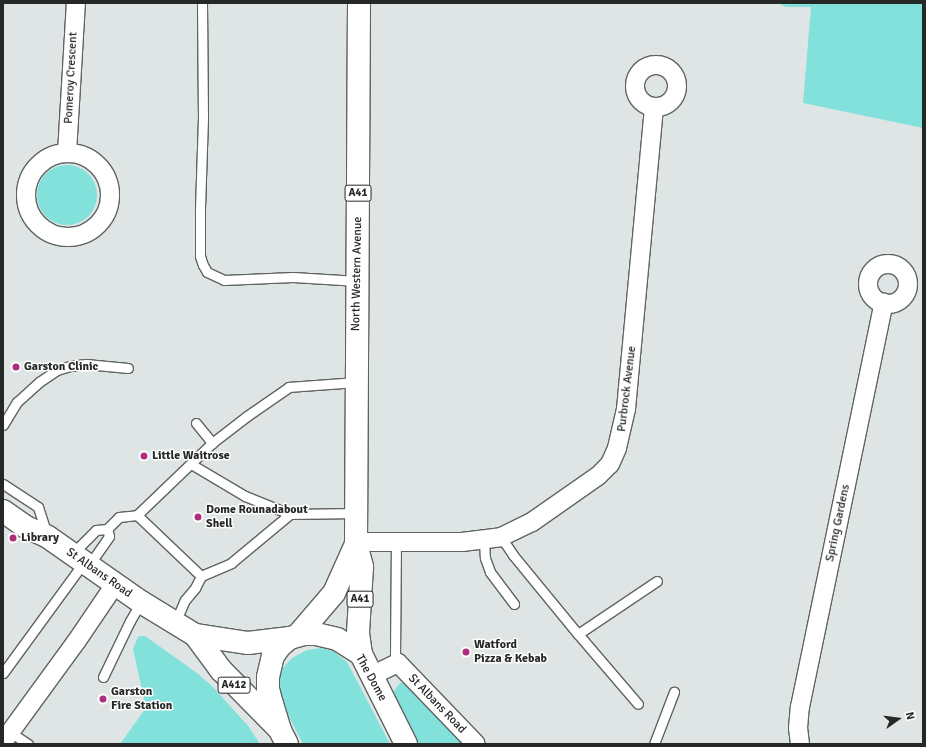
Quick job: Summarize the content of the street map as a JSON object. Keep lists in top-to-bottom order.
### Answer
{
  "streets": {
    "main road": [
      "A41",
      "North Western Avenue",
      "St Albans Road",
      "The Dome",
      "A412"
    ],
    "street": ["Pomeroy Crescent", "Purbrock Avenue", "Spring Gardens"]
  },
  "crossings": [
    ["A41", "North Western Avenue"],
    ["A41", "St Albans Road"],
    ["A41", "The Dome"],
    ["North Western Avenue", "Purbrock Avenue"],
    ["North Western Avenue", "St Albans Road"],
    ["North Western Avenue", "The Dome"],
    ["St Albans Road", "The Dome"]
  ],
  "places": [
    "Garston Clinic",
    "Little Waitrose",
    "Dome Rounadabout Shell",
    "Library",
    "Watford Pizza & Kebab",
    "Garston Fire Station"
  ],
  "north": "right"
}
